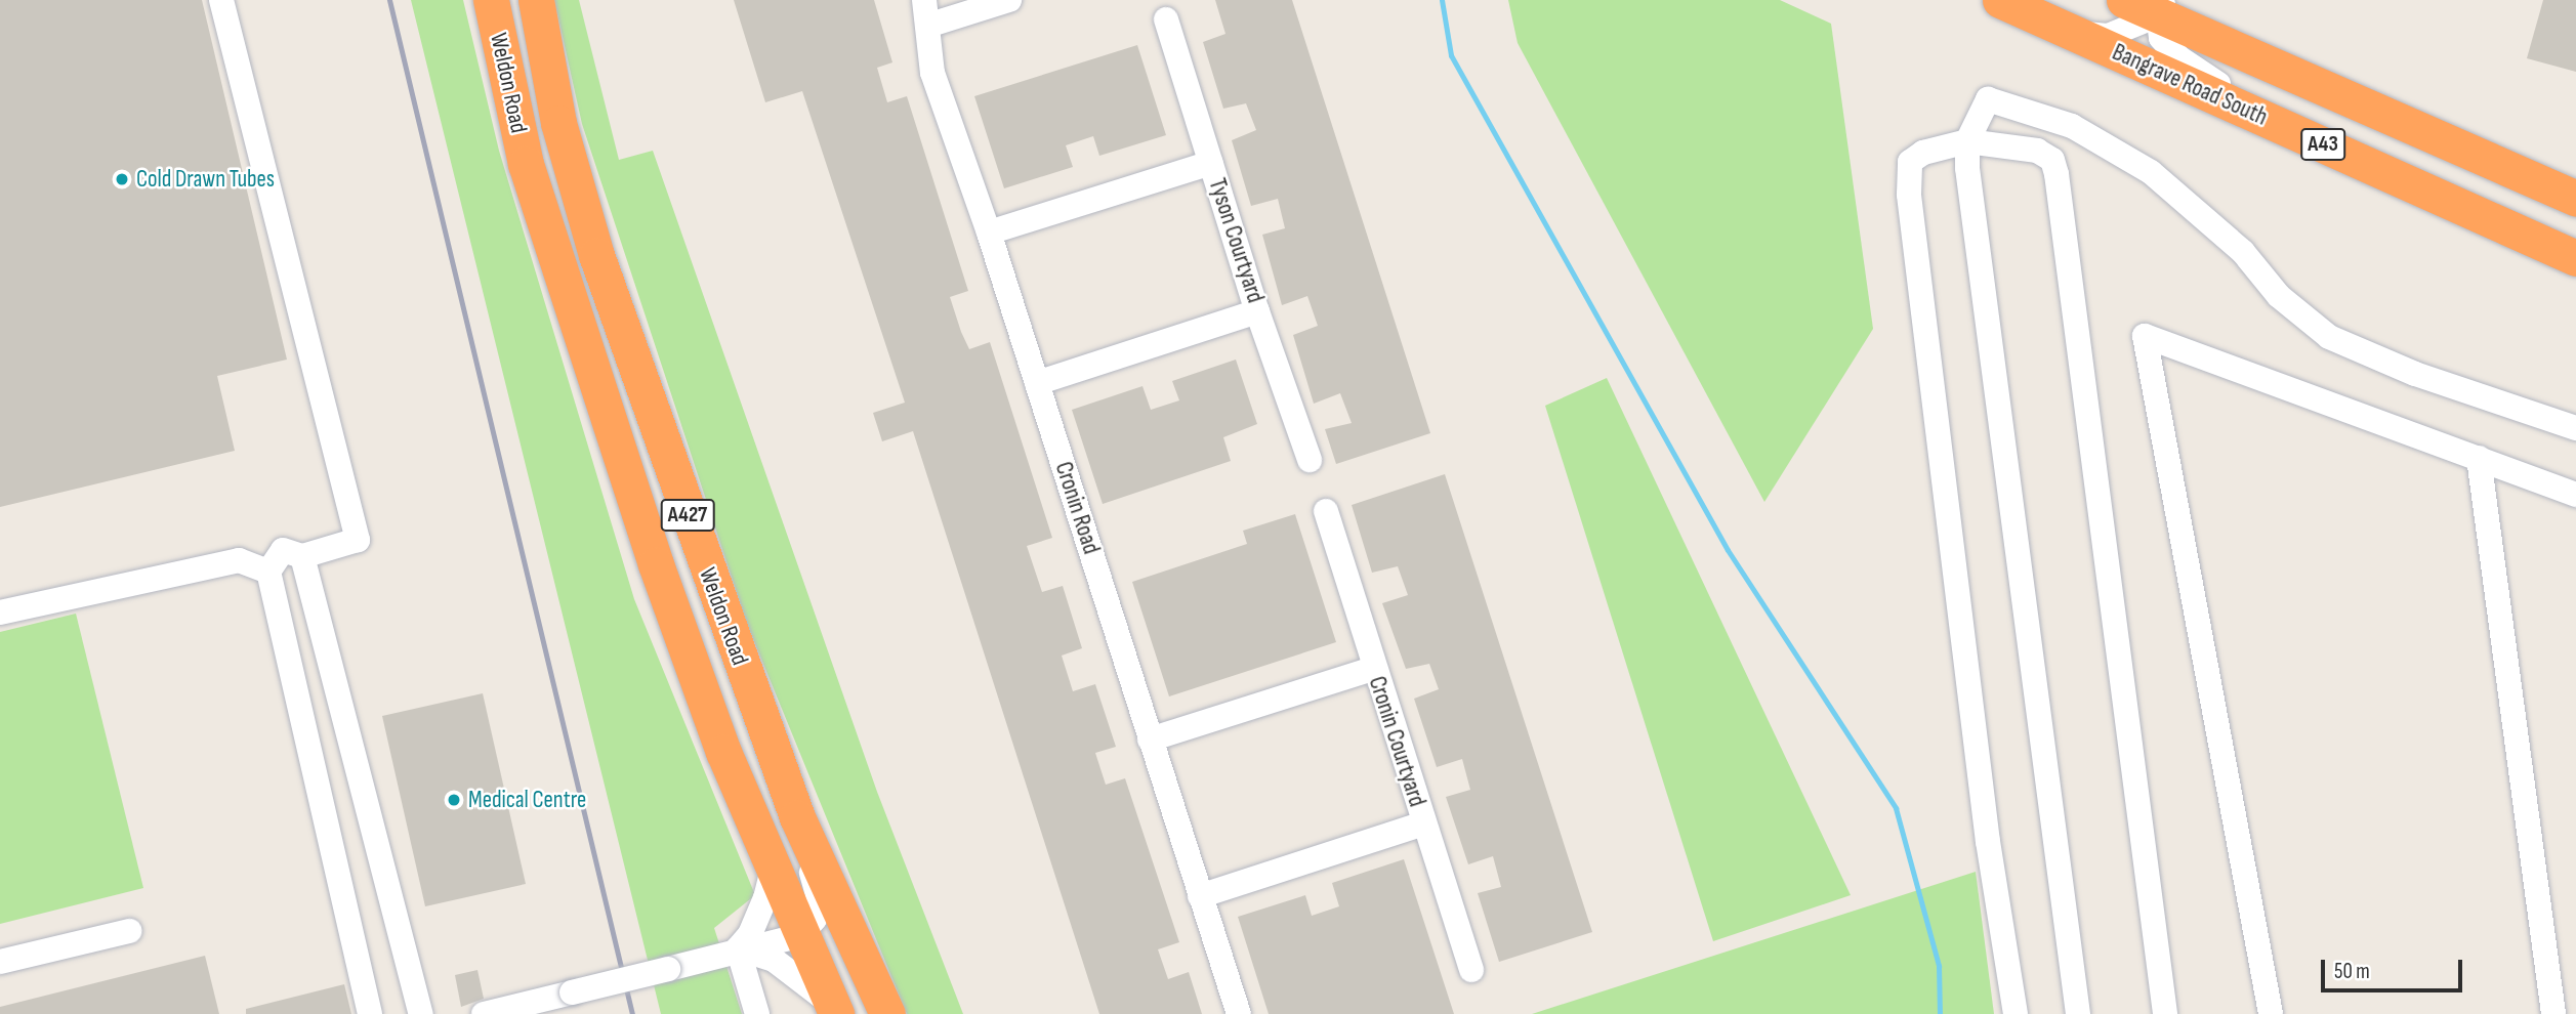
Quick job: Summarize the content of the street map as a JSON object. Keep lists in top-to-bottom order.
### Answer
{
  "streets": {
    "highway": [
      "Weldon Road",
      "Bangrave Road South",
      "A43",
      "A427"
    ],
    "street": ["Tyson Courtyard", "Cronin Road", "Cronin Courtyard"]
  },
  "places": ["Cold Drawn Tubes", "Medical Centre"],
  "scale_bar": "50 m"
}
